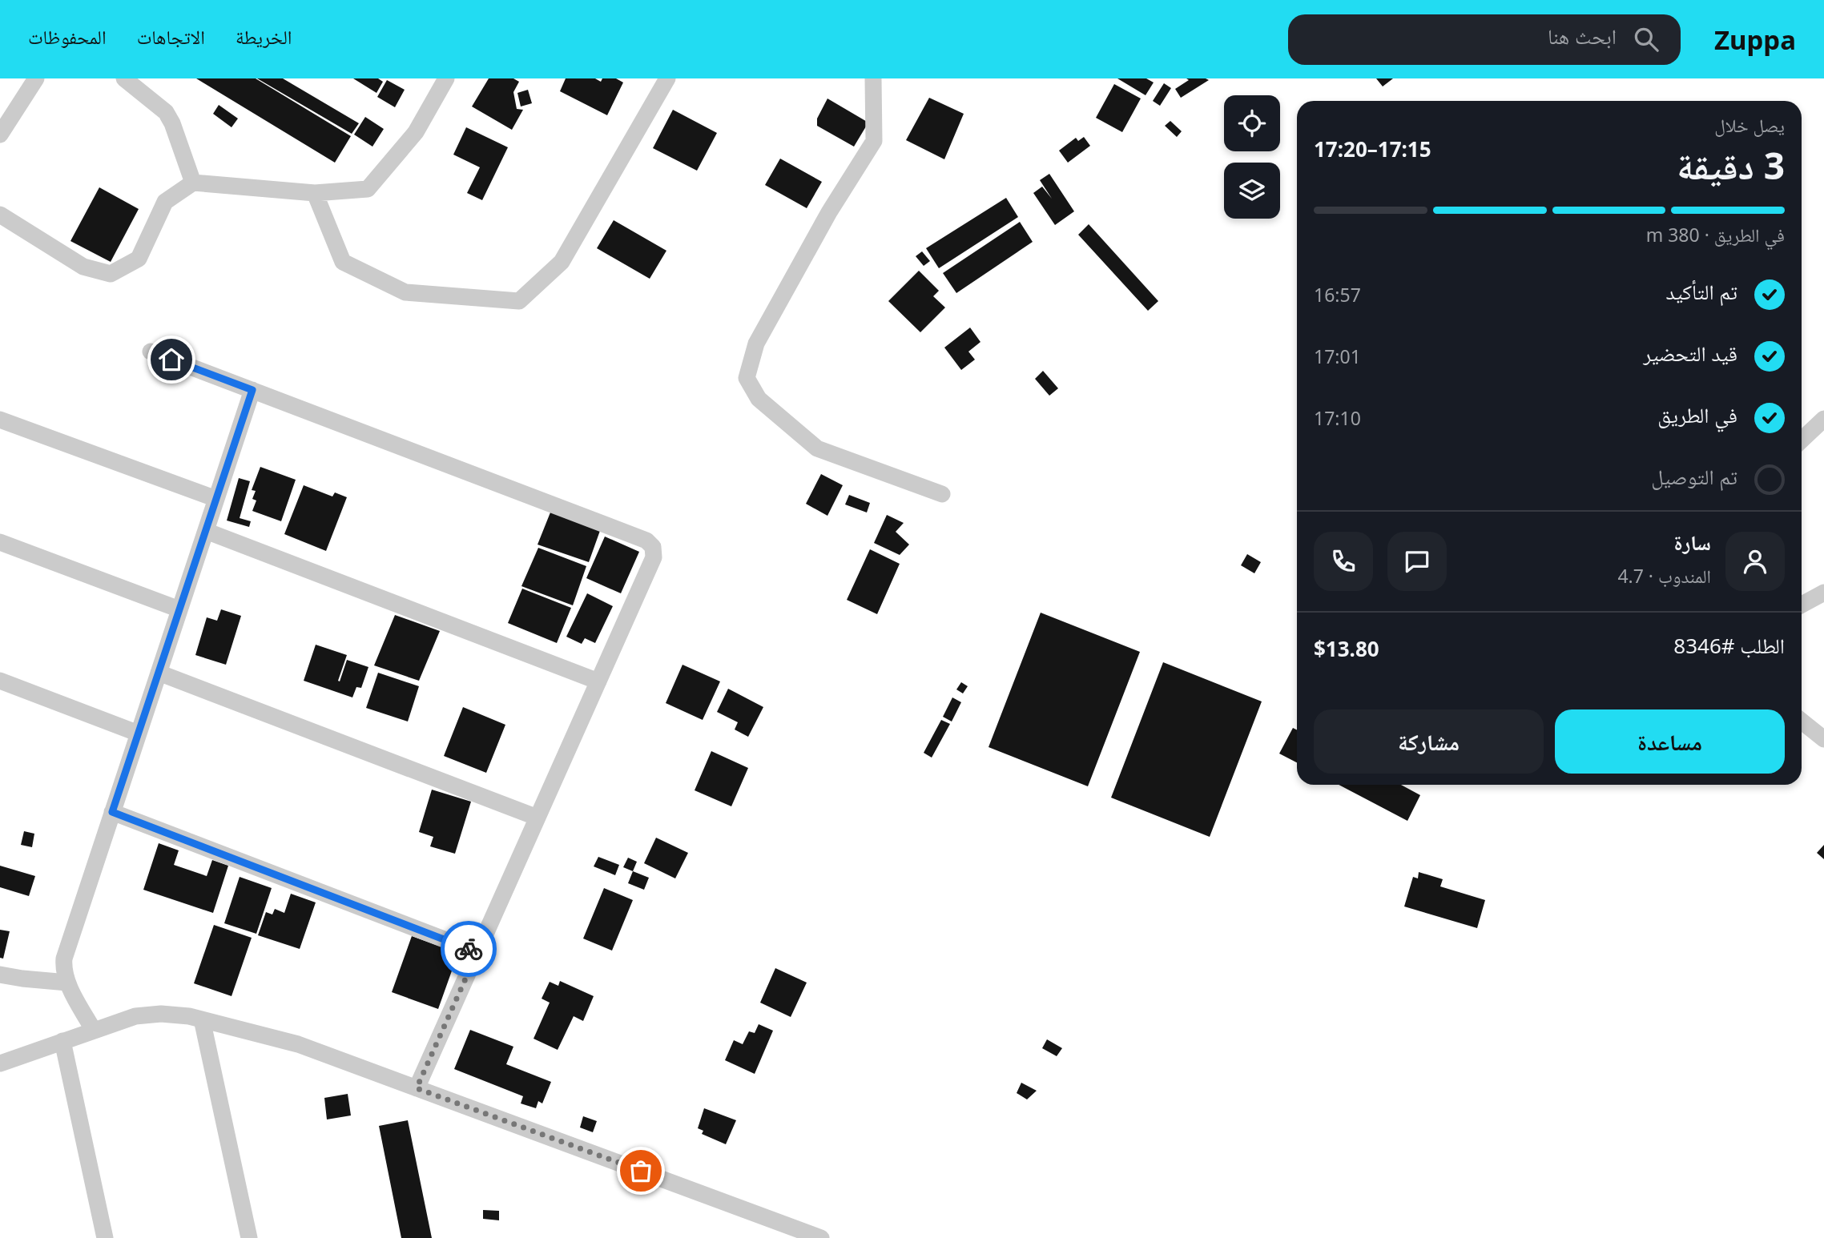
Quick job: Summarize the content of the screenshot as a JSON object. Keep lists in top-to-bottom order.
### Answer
{
  "page": {
    "header": "Zuppa",
    "search": "ابحث هنا",
    "nav": ["الخريطة", "الاتجاهات", "المحفوظات"],
    "heading": ["3 دقيقة", "يصل خلال", "17:15–17:20"],
    "panel": [
      "سارة",
      "المندوب · 4.7",
      "الطلب #8346",
      "$13.80"
    ],
    "bar": "في الطريق · 380 m",
    "list": [
      ["تم التأكيد", "16:57"],
      ["قيد التحضير", "17:01"],
      ["في الطريق", "17:10"],
      "تم التوصيل"
    ],
    "buttons": ["مساعدة", "مشاركة"]
  }
}
